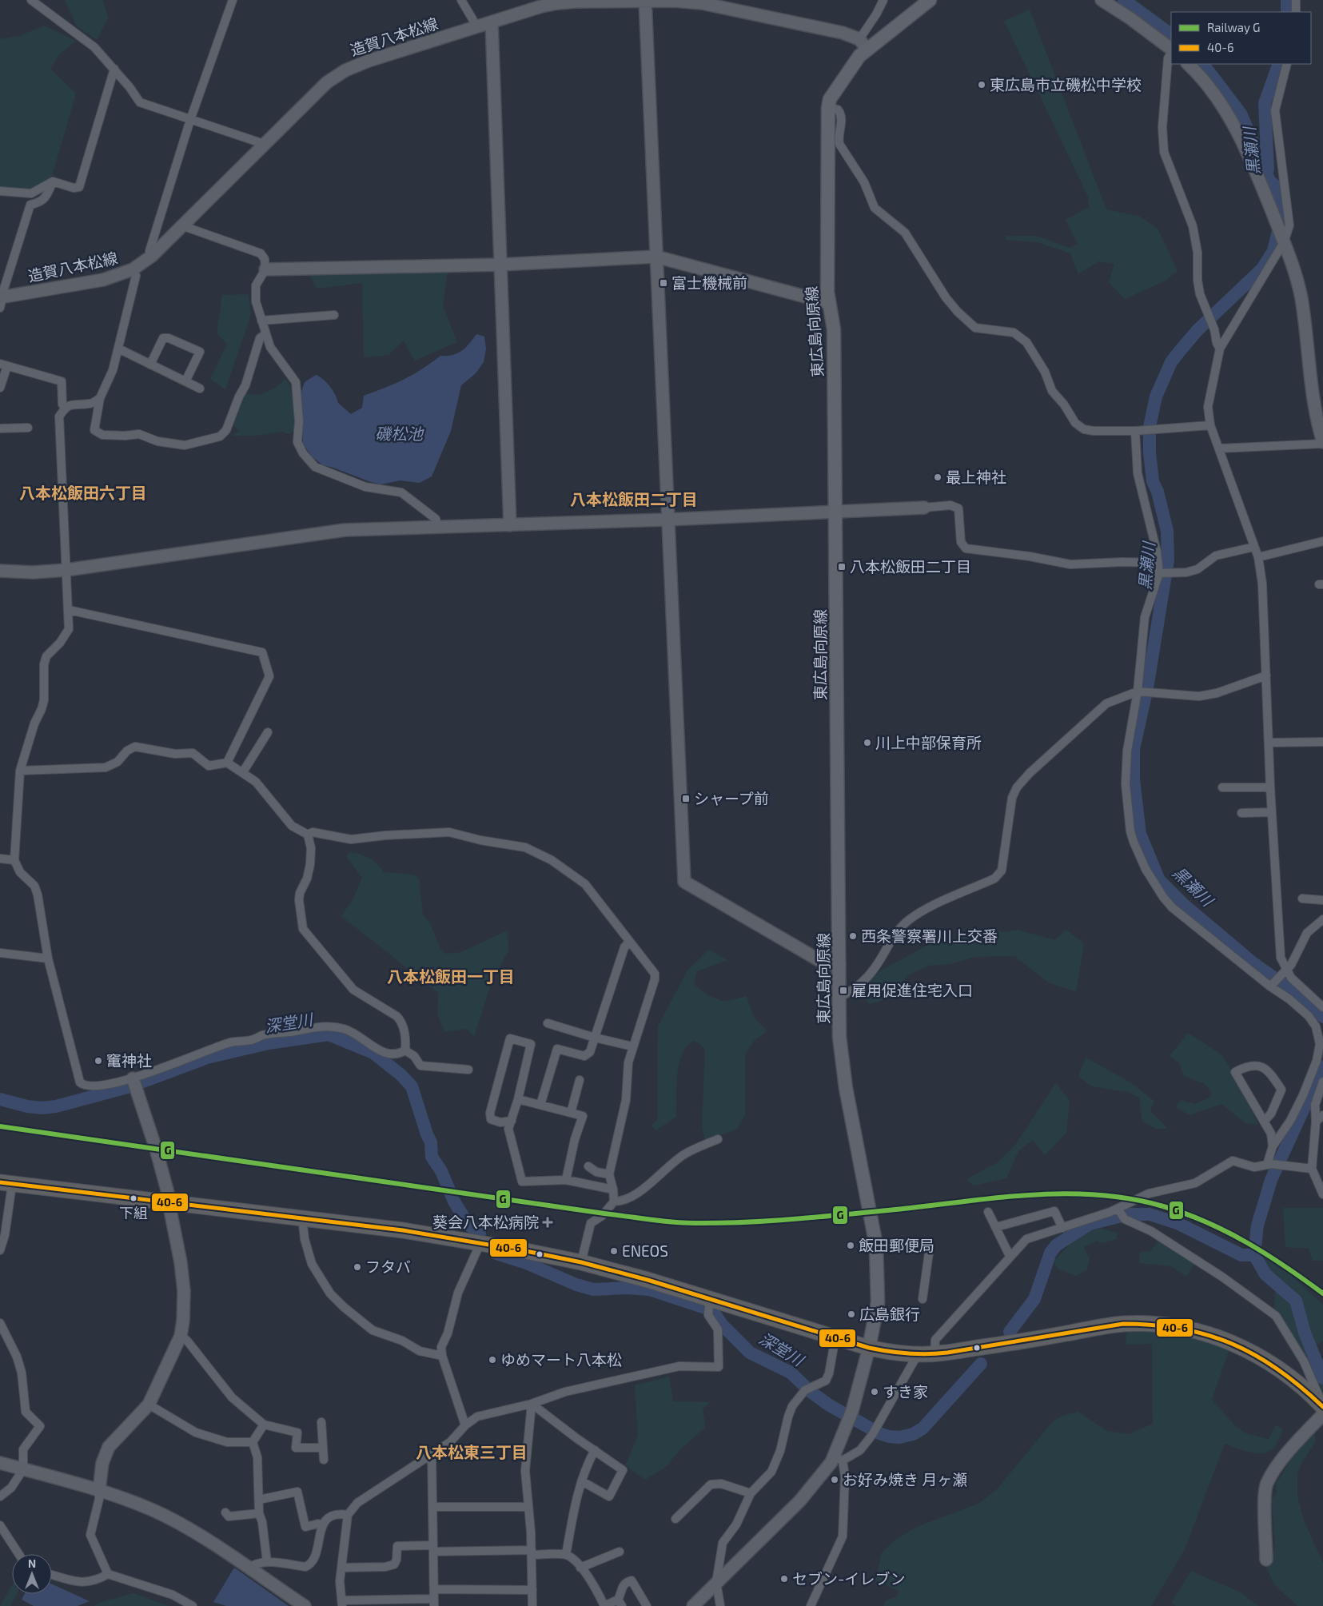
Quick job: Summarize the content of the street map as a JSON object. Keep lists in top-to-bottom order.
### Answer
{
  "streets": {
    "main road": ["東広島向原線"],
    "street": ["造賀八本松線"]
  },
  "crossings": [
    ["造賀八本松線", "東広島向原線"]
  ],
  "districts": [
    "八本松飯田六丁目",
    "八本松飯田二丁目",
    "八本松飯田一丁目",
    "八本松東三丁目"
  ],
  "water": ["黒瀬川", "磯松池", "深堂川"],
  "places": {
    "other": [
      "東広島市立磯松中学校",
      "最上神社",
      "川上中部保育所",
      "西条警察署川上交番",
      "竃神社",
      "下組",
      "飯田郵便局",
      "ENEOS",
      "フタバ",
      "広島銀行",
      "ゆめマート八本松",
      "すき家",
      "お好み焼き 月ヶ瀬",
      "セブン-イレブン"
    ],
    "transit": [
      "富士機械前",
      "八本松飯田二丁目",
      "シャープ前",
      "雇用促進住宅入口"
    ],
    "health": ["葵会八本松病院"]
  },
  "lines": ["rail line G", "transit line 40-6"],
  "legend": ["Railway G", "40-6"],
  "north": "top"
}
